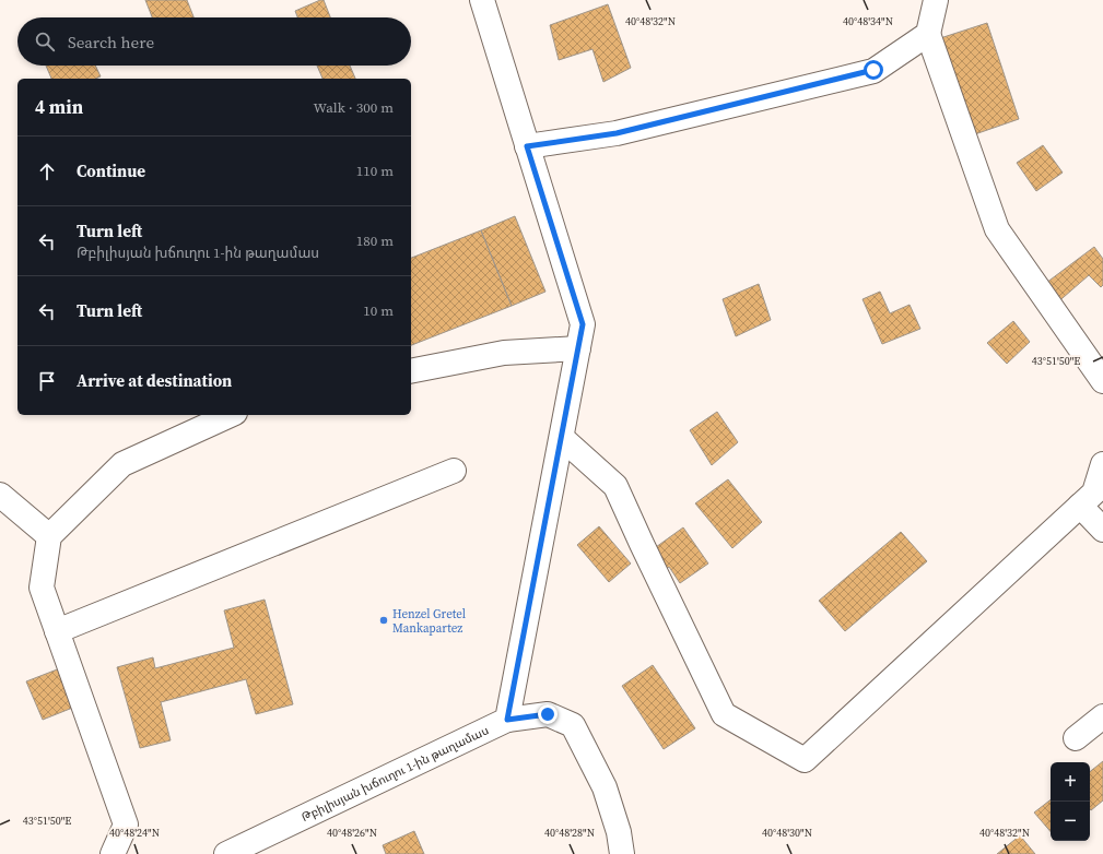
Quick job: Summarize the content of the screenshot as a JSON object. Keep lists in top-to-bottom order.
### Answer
{
  "streets": {
    "street": ["Թբիլիսյան խճուղու 1-ին թաղամաս"]
  },
  "places": ["Henzel Gretel Mankapartez"],
  "page": {
    "search": "Search here",
    "heading": ["4 min", "Walk · 300 m"],
    "list": [
      ["Continue", "110 m"],
      ["Turn left", "Թբիլիսյան խճուղու 1-ին թաղամաս", "180 m"],
      ["Turn left", "10 m"],
      "Arrive at destination"
    ],
    "map_buttons": ["+", "−"]
  },
  "coordinates": [
    "40°48'32\"N",
    "40°48'34\"N",
    "43°51'50\"E",
    "40°48'24\"N",
    "40°48'26\"N",
    "40°48'28\"N",
    "40°48'30\"N"
  ]
}
